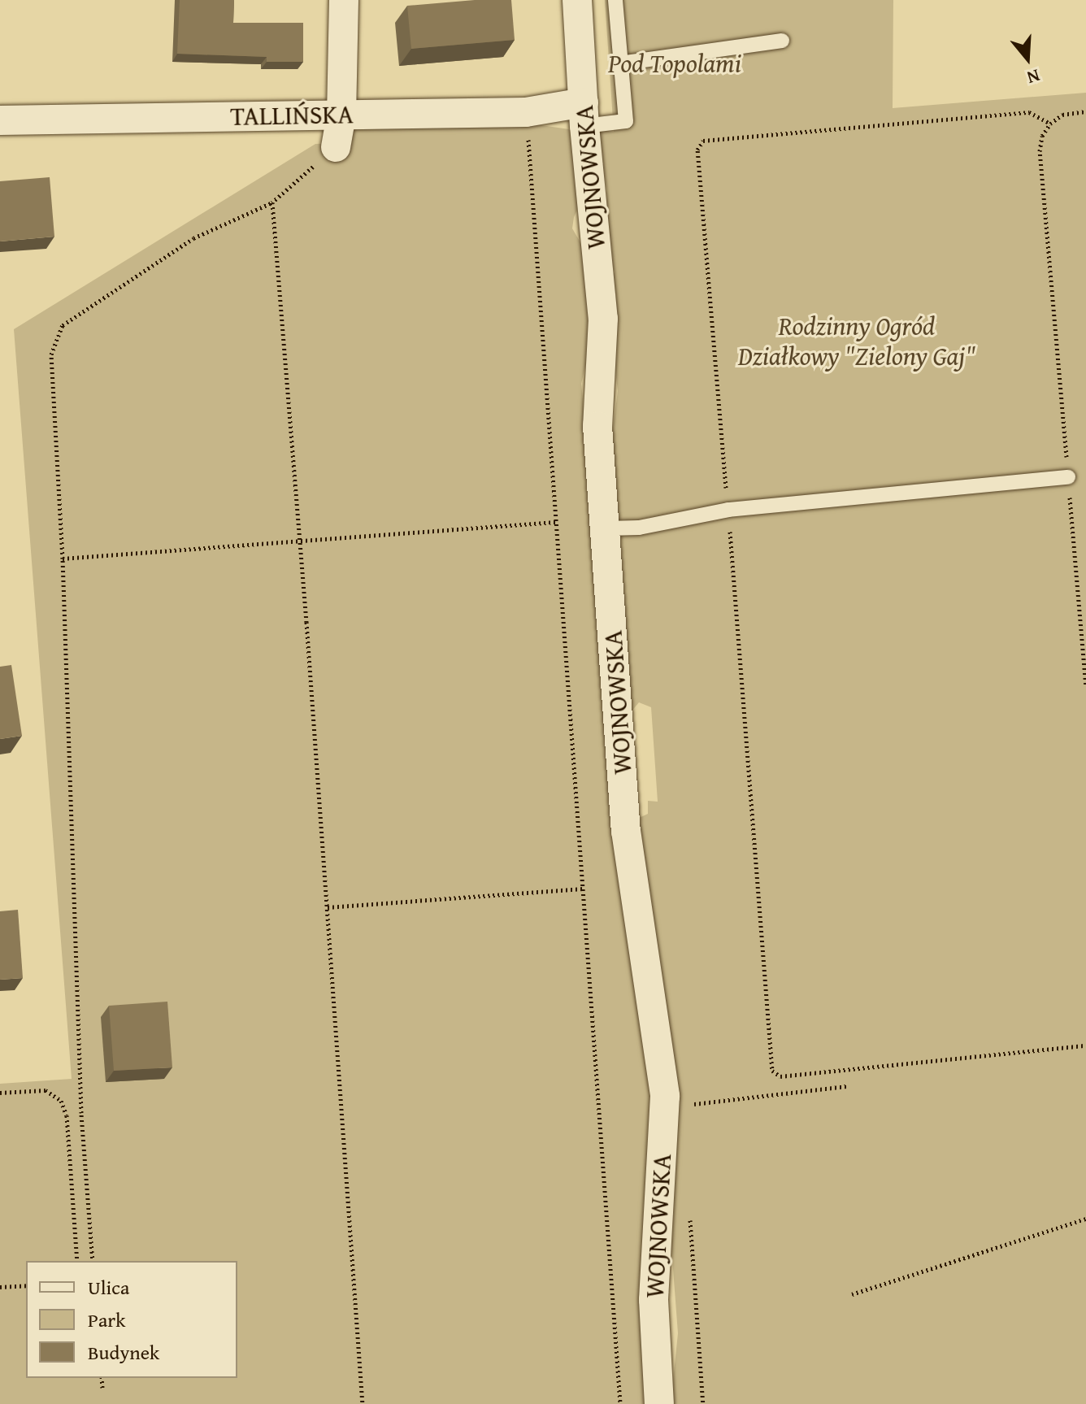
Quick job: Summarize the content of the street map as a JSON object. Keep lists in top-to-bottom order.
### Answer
{
  "streets": {
    "street": ["TALLIŃSKA", "WOJNOWSKA"]
  },
  "crossings": [
    ["TALLIŃSKA", "WOJNOWSKA"]
  ],
  "parks": ["Pod Topolami", "Rodzinny Ogród Działkowy \"Zielony Gaj\""],
  "legend": ["Ulica", "Park", "Budynek"],
  "north": "bottom"
}
